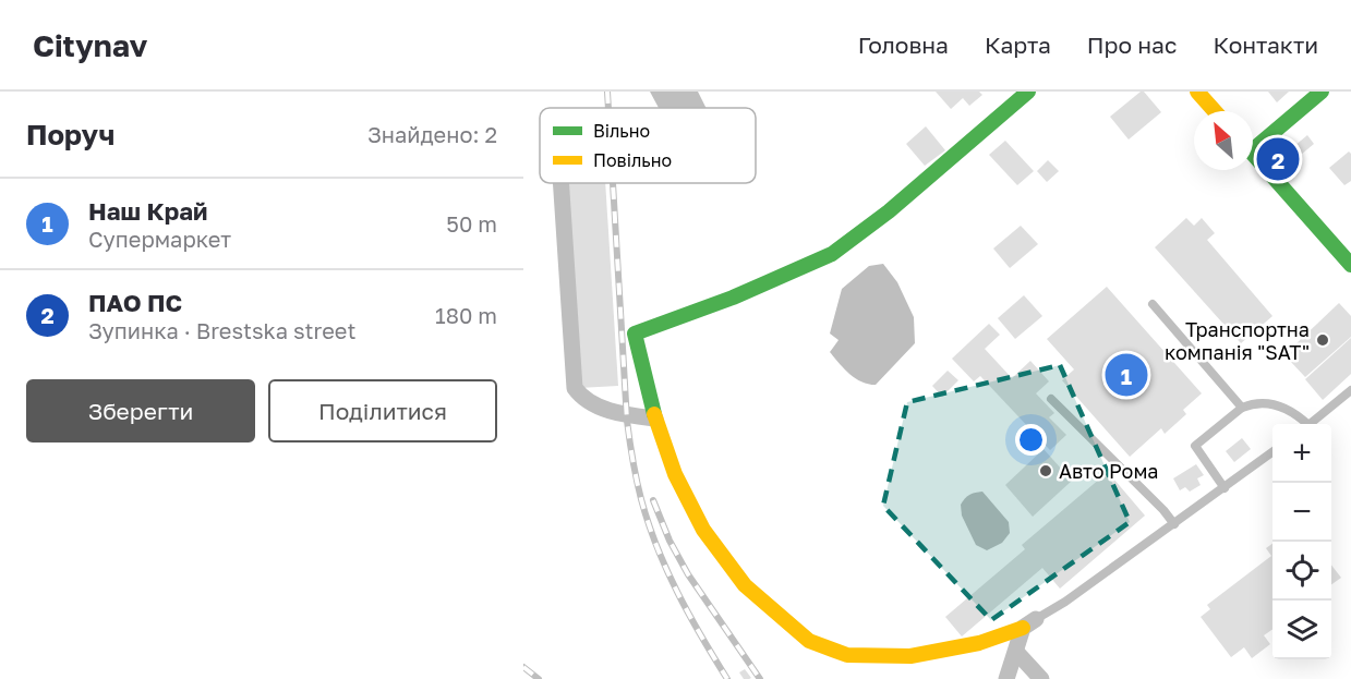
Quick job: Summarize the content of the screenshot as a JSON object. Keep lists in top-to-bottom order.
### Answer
{
  "places": ["Транспортна компанія \"SAT\"", "Авто Рома"],
  "legend": ["Вільно", "Повільно"],
  "north": "top left",
  "page": {
    "header": "Citynav",
    "nav": [
      "Головна",
      "Карта",
      "Про нас",
      "Контакти"
    ],
    "heading": ["Поруч", "Знайдено: 2"],
    "pins": ["2", "1"],
    "list": [
      {
        "mark": "1",
        "name": "Наш Край",
        "note": "Супермаркет",
        "value": "50 m"
      },
      {
        "mark": "2",
        "name": "ПАО ПС",
        "note": "Зупинка · Brestska street",
        "value": "180 m"
      }
    ],
    "buttons": ["Зберегти", "Поділитися"],
    "map_buttons": ["+", "−"]
  }
}
